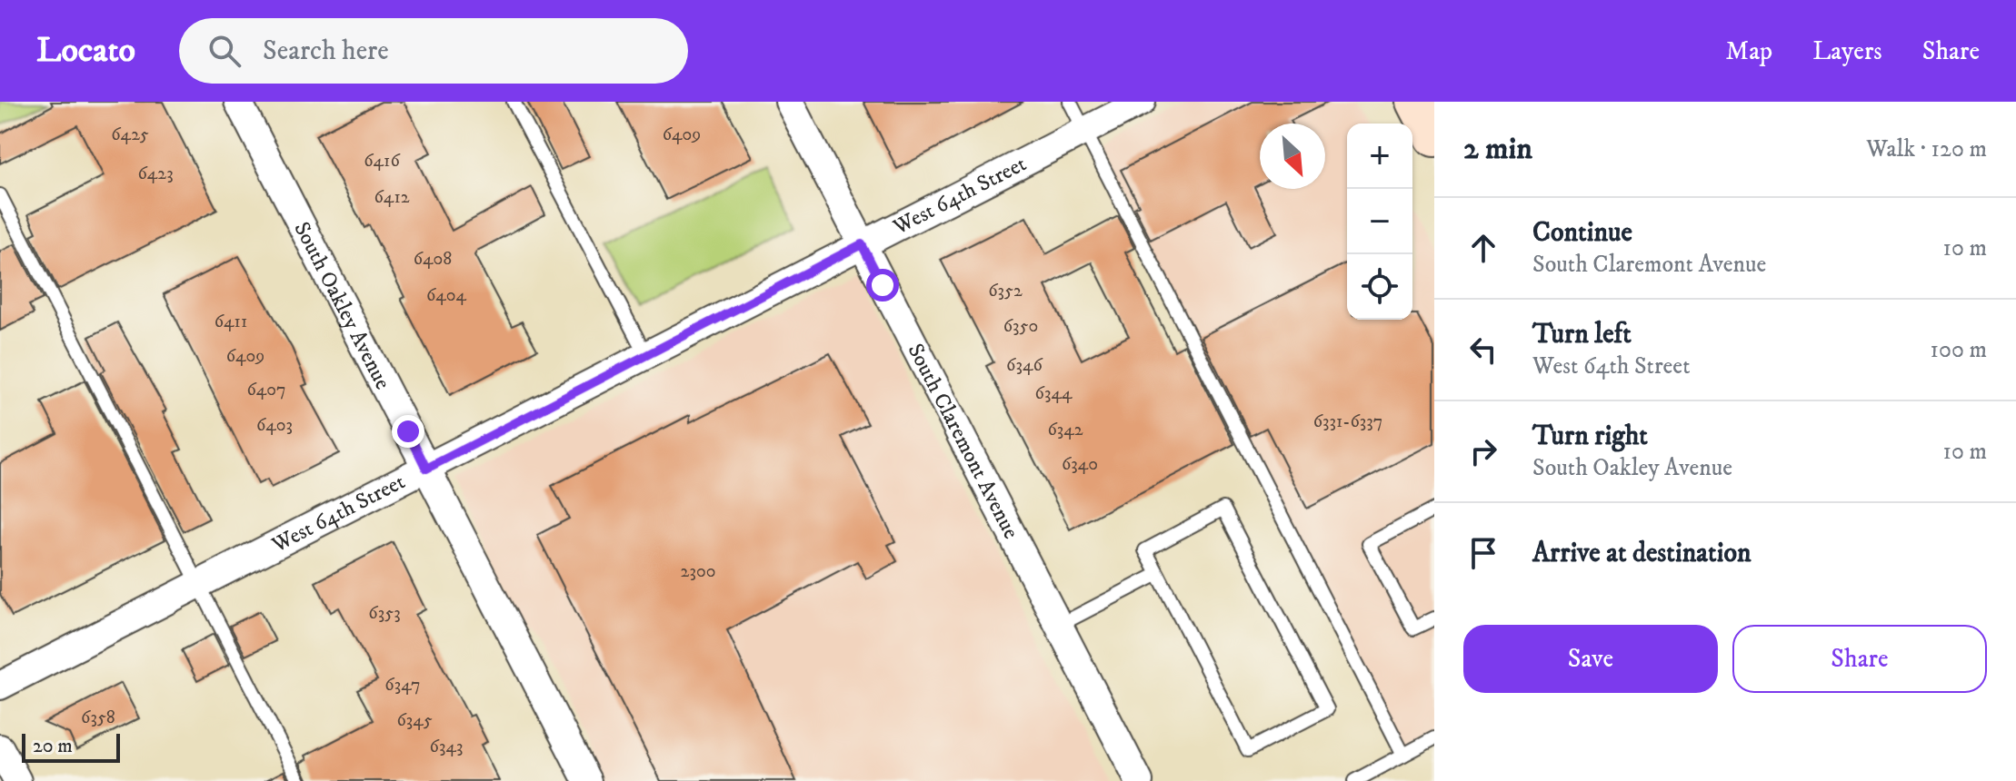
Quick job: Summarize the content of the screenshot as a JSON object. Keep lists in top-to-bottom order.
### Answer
{
  "streets": {
    "street": ["West 64th Street", "South Oakley Avenue", "South Claremont Avenue"]
  },
  "crossings": [
    ["West 64th Street", "South Oakley Avenue"],
    ["West 64th Street", "South Claremont Avenue"]
  ],
  "house_numbers": [
    "6425",
    "6409",
    "6416",
    "6423",
    "6412",
    "6408",
    "6352",
    "6404",
    "6411",
    "6350",
    "6409",
    "6346",
    "6407",
    "6344",
    "6331-6337",
    "6403",
    "6342",
    "6340",
    "2300",
    "6353",
    "6347",
    "6358",
    "6345",
    "6343"
  ],
  "scale_bar": "20 m",
  "north": "bottom right",
  "page": {
    "header": "Locato",
    "search": "Search here",
    "nav": ["Map", "Layers", "Share"],
    "heading": ["2 min", "Walk · 120 m"],
    "map_buttons": ["+", "−"],
    "list": [
      ["Continue", "South Claremont Avenue", "10 m"],
      ["Turn left", "West 64th Street", "100 m"],
      ["Turn right", "South Oakley Avenue", "10 m"],
      "Arrive at destination"
    ],
    "buttons": ["Save", "Share"],
    "scale": "20 m"
  }
}
